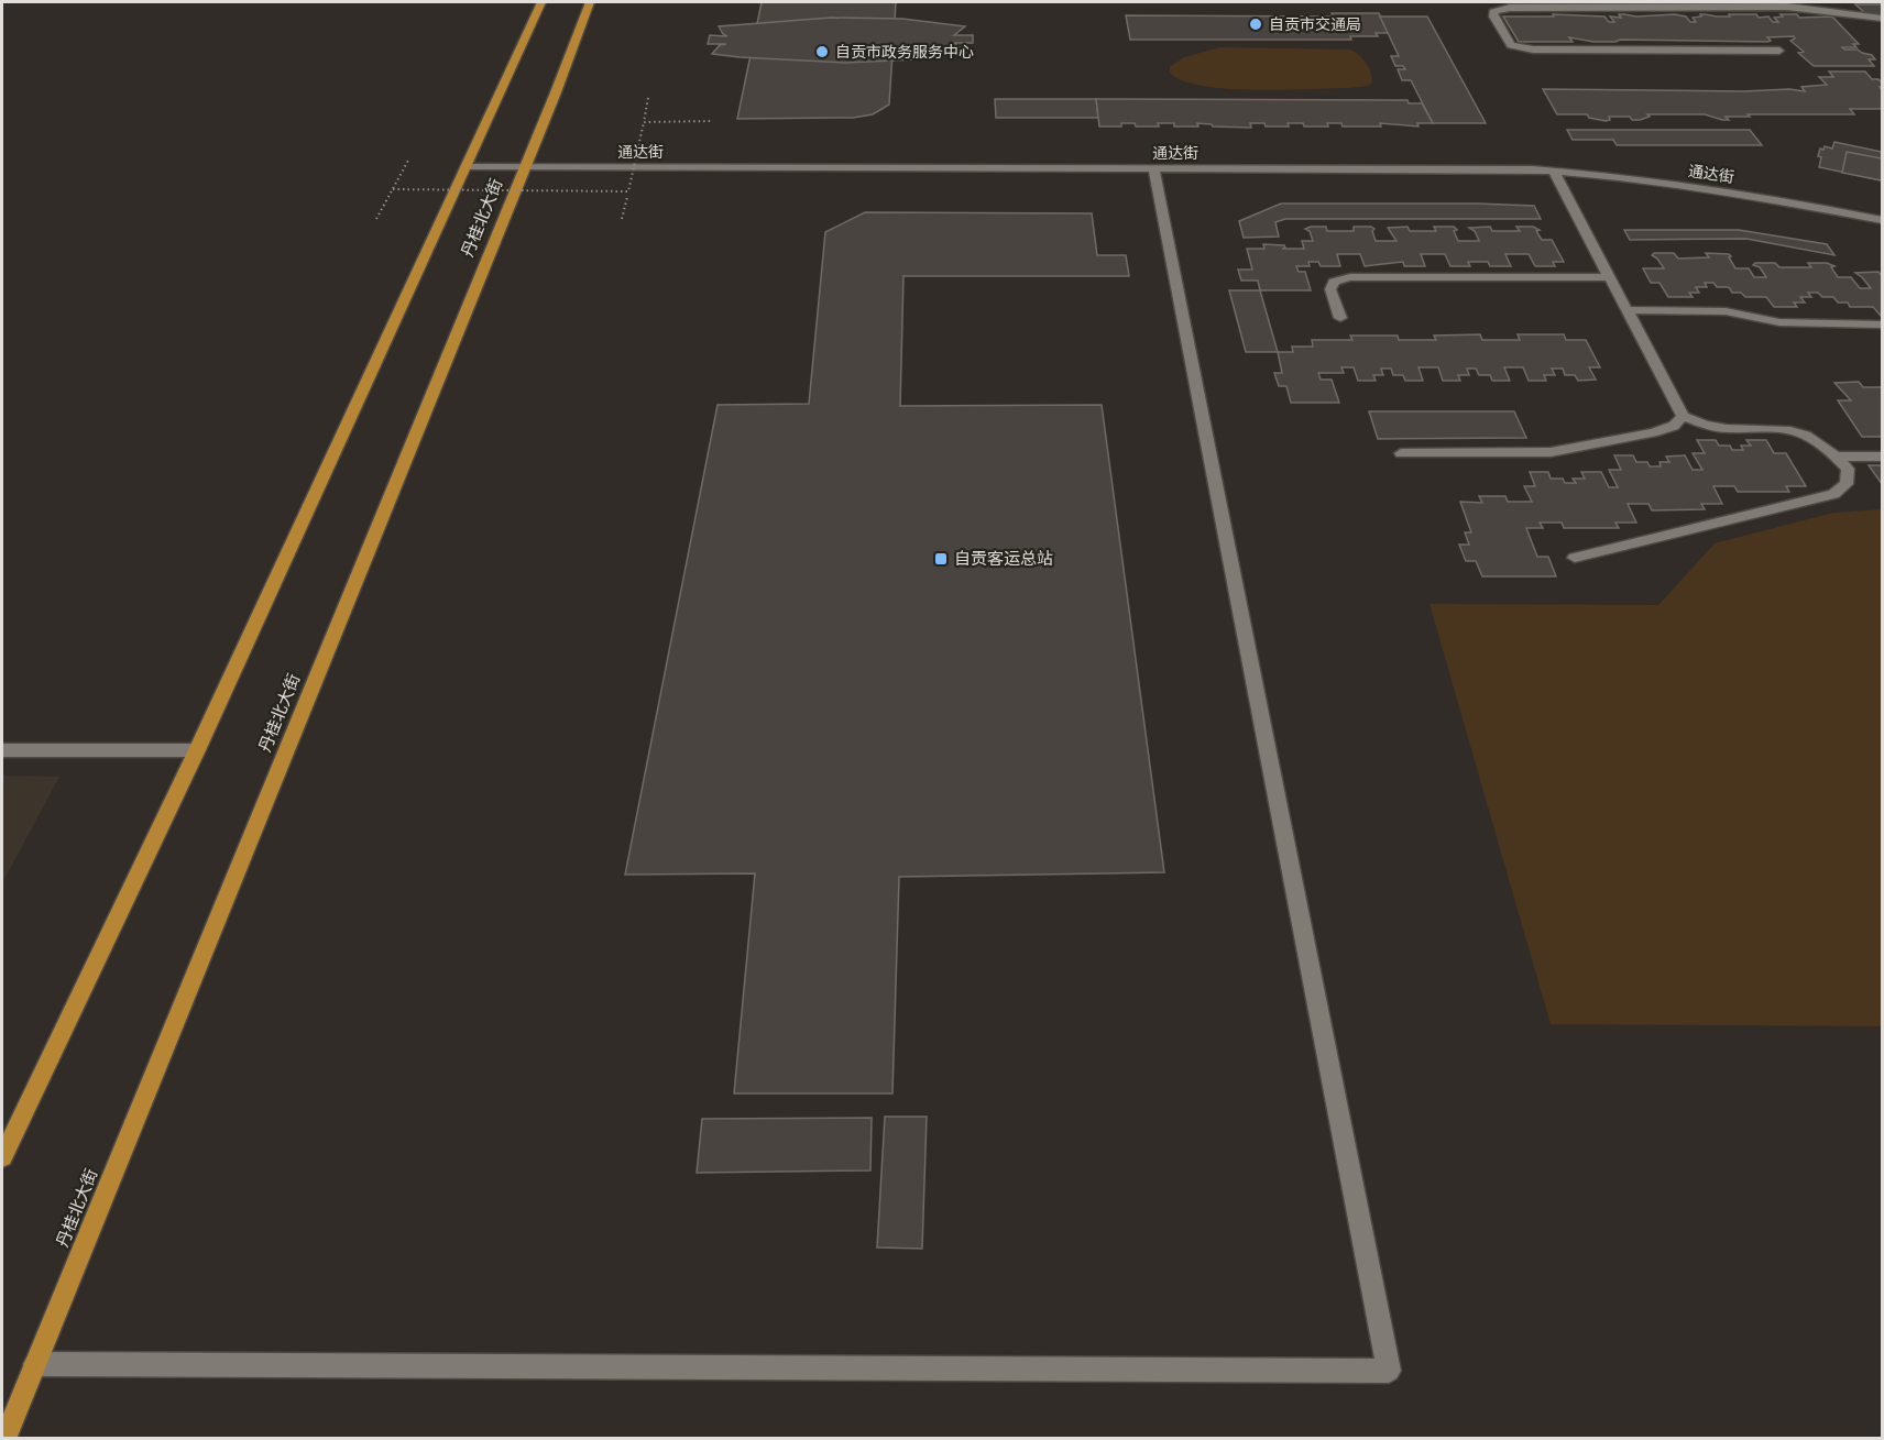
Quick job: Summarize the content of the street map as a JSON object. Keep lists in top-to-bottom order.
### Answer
{
  "streets": {
    "main road": ["丹桂北大街"],
    "street": ["通达街"]
  },
  "crossings": [
    ["通达街", "丹桂北大街"]
  ],
  "places": {
    "other": ["自贡市交通局", "自贡市政务服务中心"],
    "transit": ["自贡客运总站"]
  }
}
